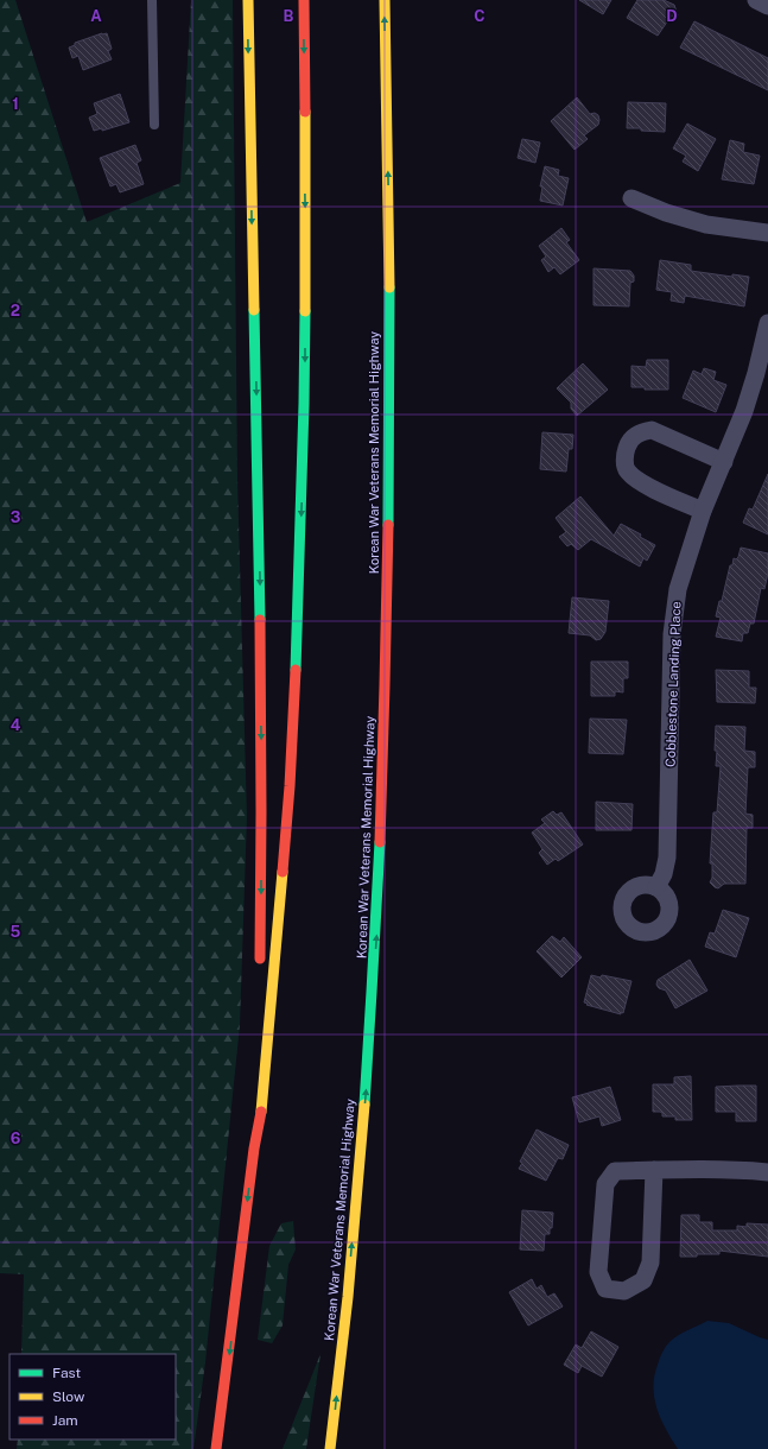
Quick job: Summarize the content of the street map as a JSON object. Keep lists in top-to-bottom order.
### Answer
{
  "streets": {
    "highway": ["Korean War Veterans Memorial Highway"],
    "street": ["Cobblestone Landing Place"]
  },
  "legend": ["Fast", "Slow", "Jam"],
  "grid": {
    "columns": [
      "A",
      "B",
      "C",
      "D"
    ],
    "rows": [
      "1",
      "2",
      "3",
      "4",
      "5",
      "6"
    ]
  }
}
